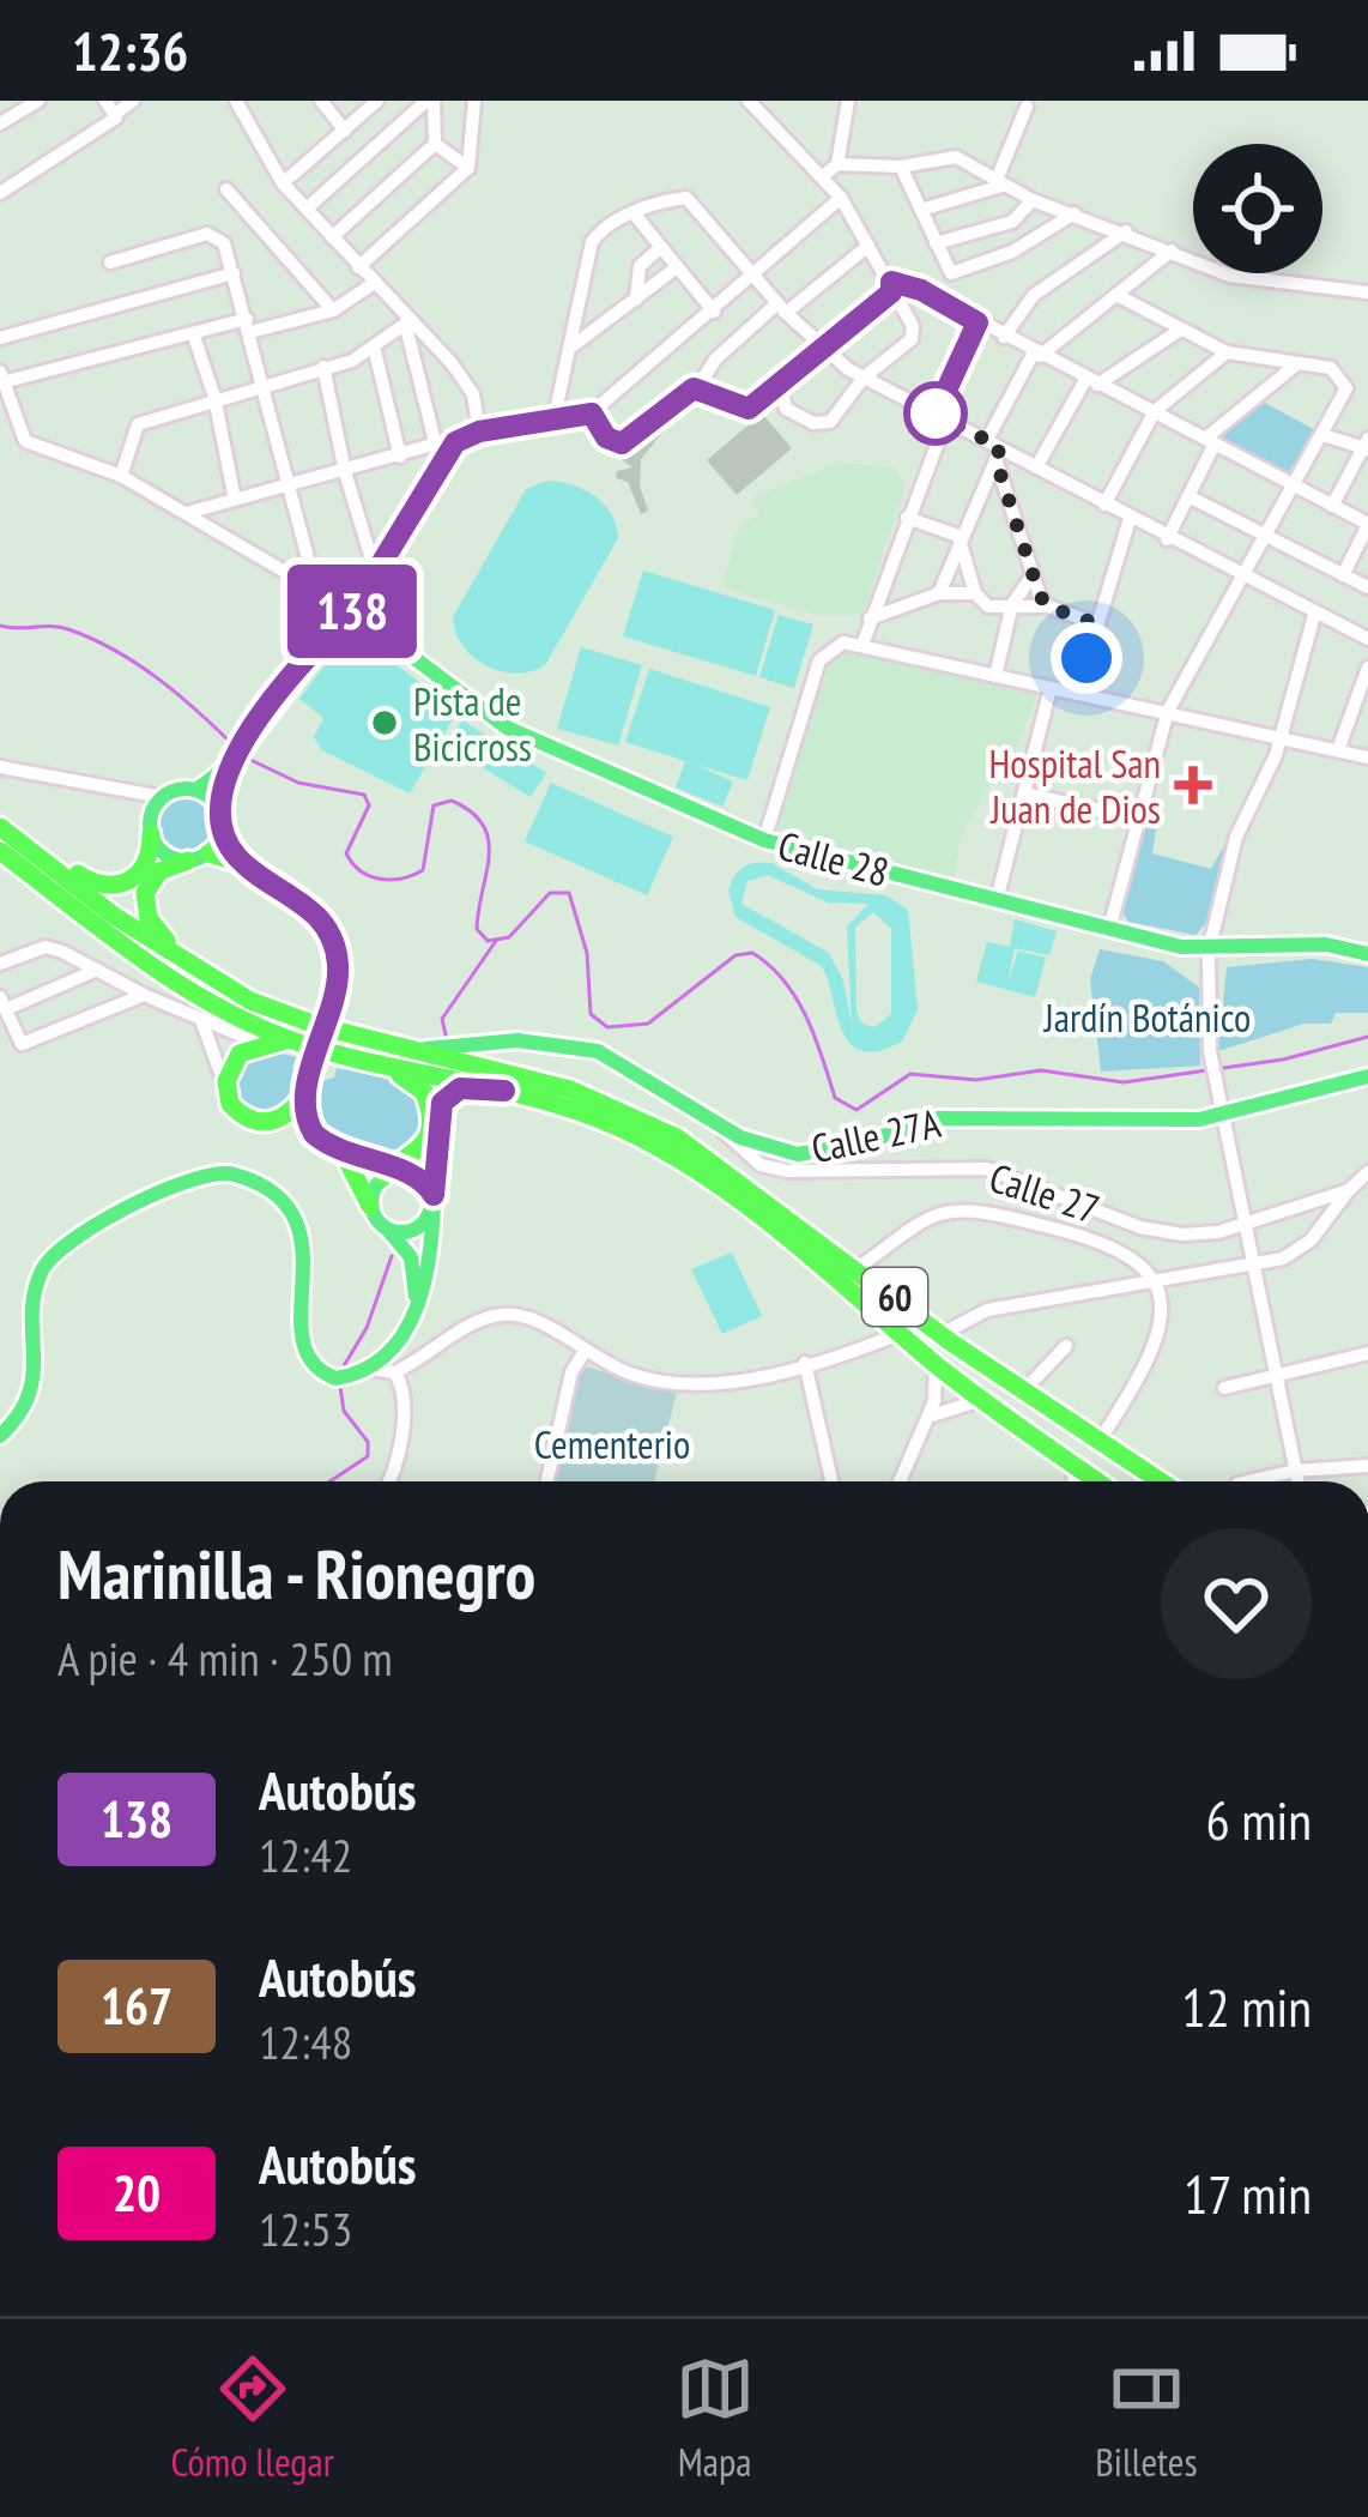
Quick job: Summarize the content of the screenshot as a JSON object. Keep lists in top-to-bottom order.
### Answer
{
  "streets": {
    "highway": ["60"],
    "main road": ["Calle 28", "Calle 27A"],
    "street": ["Calle 27"]
  },
  "crossings": [
    ["Calle 27A", "Calle 27"],
    ["Calle 27A", "60"]
  ],
  "parks": ["Jardín Botánico", "Cementerio"],
  "places": {
    "other": ["Pista de Bicicross"],
    "health": ["Hospital San Juan de Dios"]
  },
  "lines": ["bus line 138"],
  "page": {
    "status": "12:36",
    "on_map": "138",
    "heading": ["Marinilla - Rionegro", "A pie · 4 min · 250 m"],
    "list": [
      {
        "mark": "138",
        "name": "Autobús",
        "note": "12:42",
        "value": "6 min"
      },
      {
        "mark": "167",
        "name": "Autobús",
        "note": "12:48",
        "value": "12 min"
      },
      {
        "mark": "20",
        "name": "Autobús",
        "note": "12:53",
        "value": "17 min"
      }
    ],
    "tabs": ["Cómo llegar", "Mapa", "Billetes"]
  }
}
